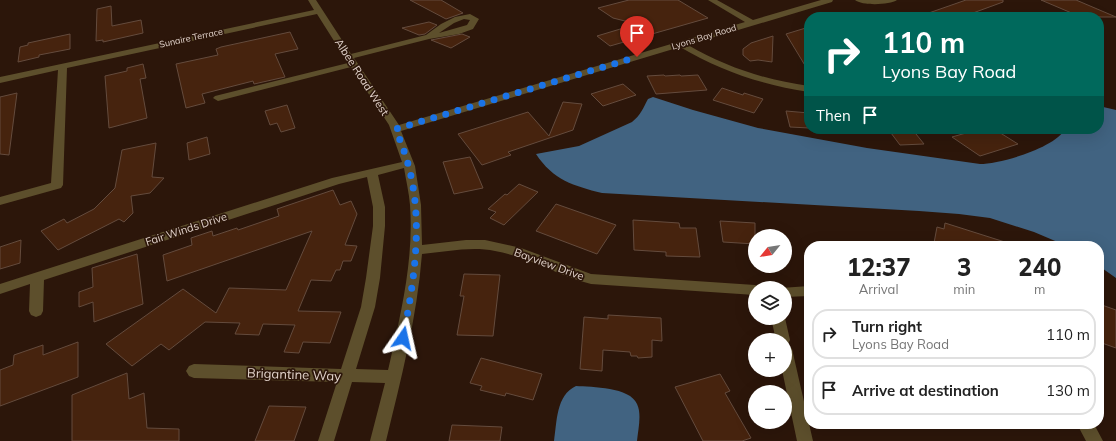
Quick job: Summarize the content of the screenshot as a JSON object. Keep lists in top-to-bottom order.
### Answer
{
  "streets": {
    "street": [
      "Lyons Bay Road",
      "Sunaire Terrace",
      "Albee Road West",
      "Fair Winds Drive",
      "Bayview Drive",
      "Brigantine Way"
    ]
  },
  "crossings": [
    ["Lyons Bay Road", "Albee Road West"],
    ["Sunaire Terrace", "Albee Road West"],
    ["Albee Road West", "Fair Winds Drive"],
    ["Albee Road West", "Bayview Drive"],
    ["Albee Road West", "Brigantine Way"]
  ],
  "north": "bottom left",
  "page": {
    "turn": ["110 m", "Lyons Bay Road"],
    "then": "Then",
    "map_buttons": ["+", "−"],
    "eta": [
      "12:37",
      "Arrival",
      "3",
      "min",
      "240",
      "m"
    ],
    "list": [
      {
        "name": "Turn right",
        "note": "Lyons Bay Road",
        "value": "110 m"
      },
      {
        "name": "Arrive at destination",
        "value": "130 m"
      }
    ]
  }
}
